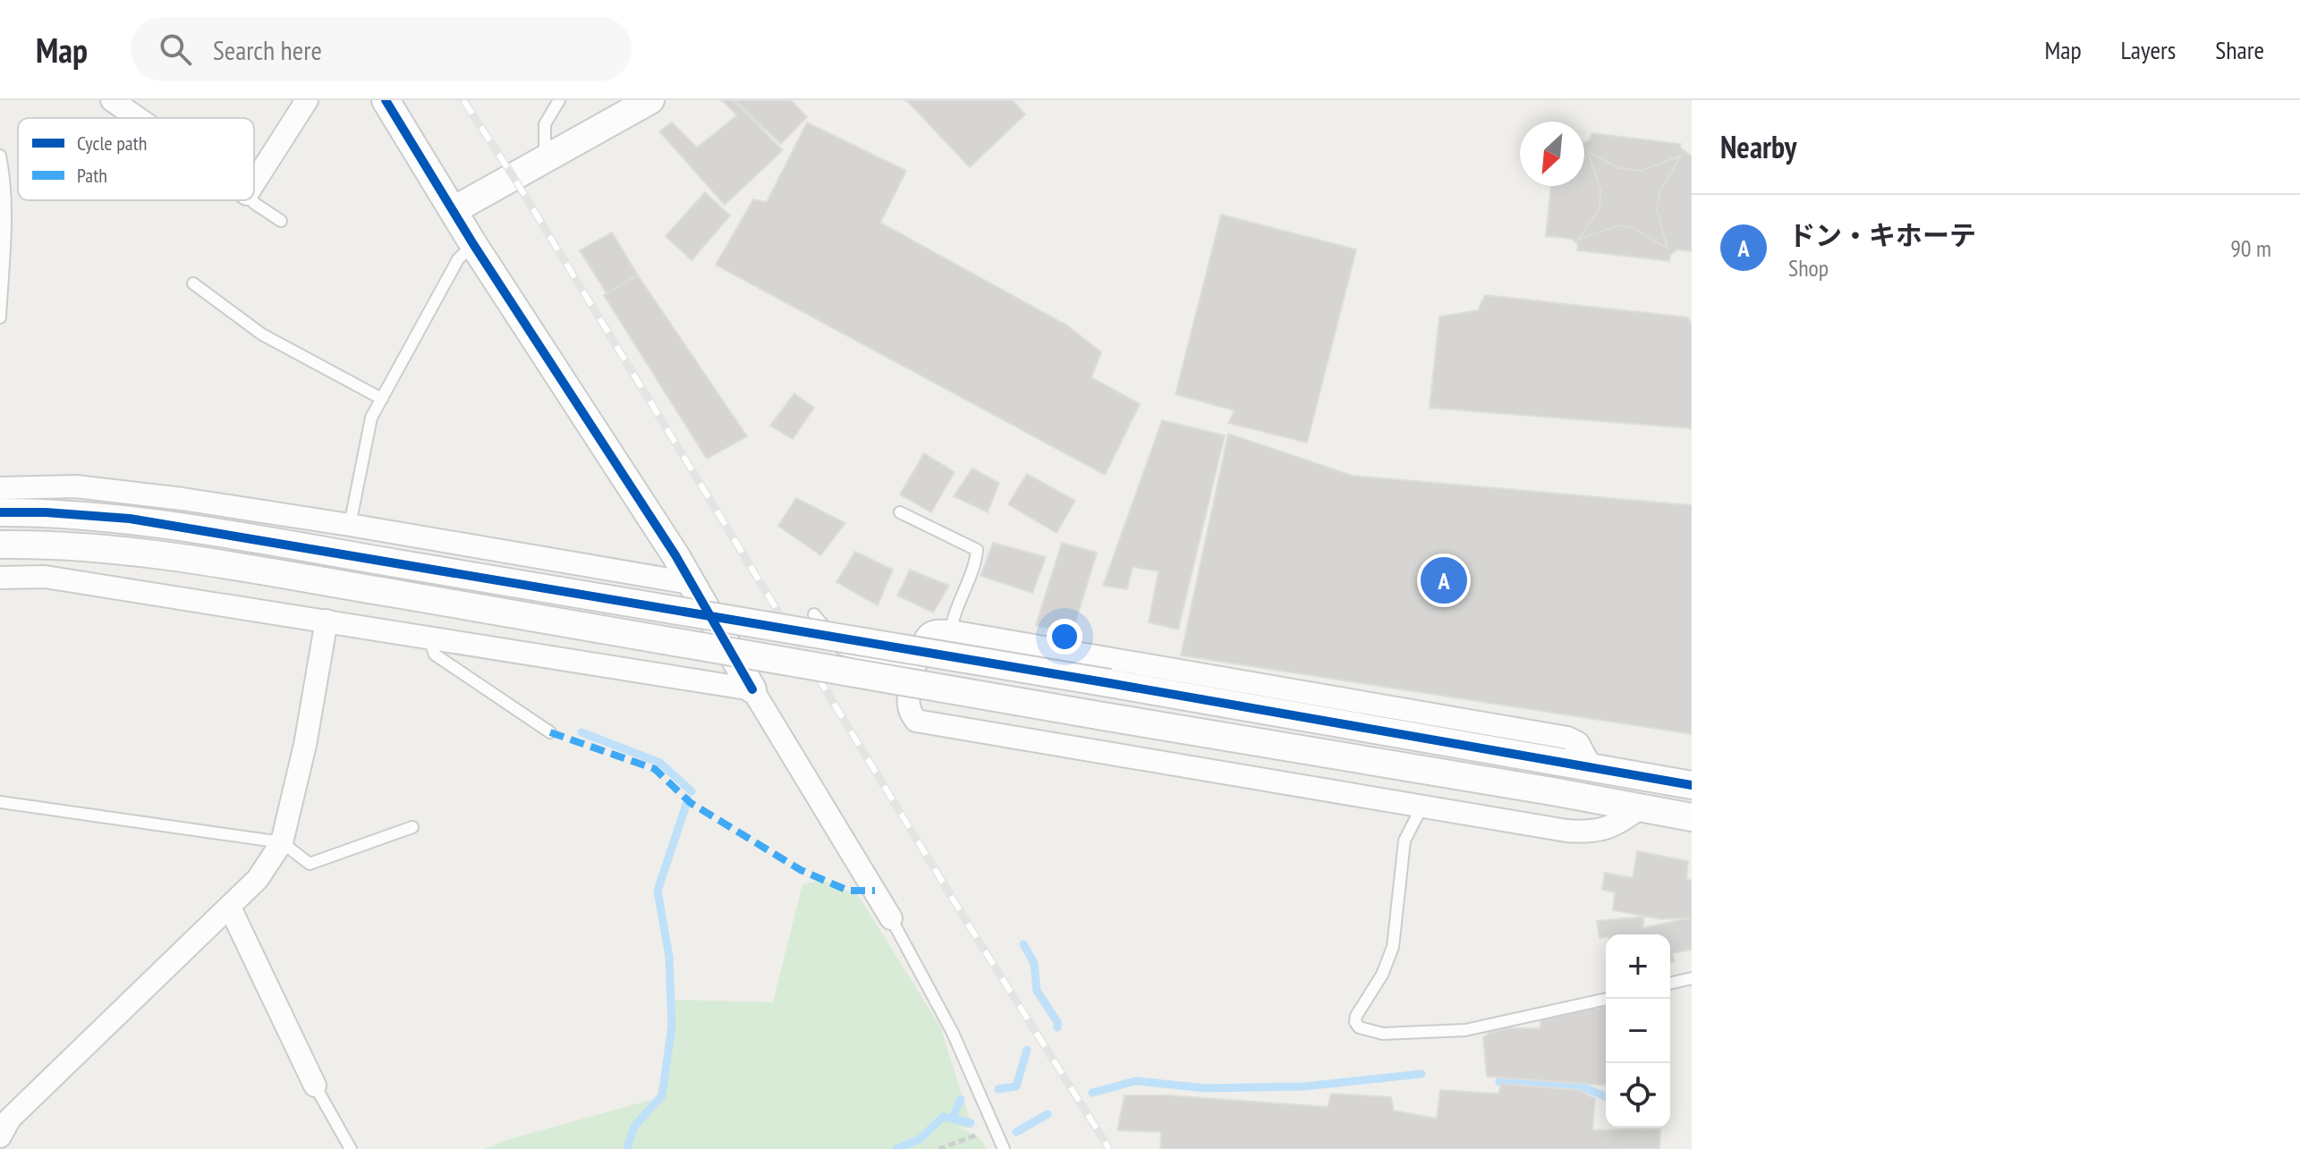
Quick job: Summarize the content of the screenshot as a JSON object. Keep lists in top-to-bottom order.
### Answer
{
  "legend": ["Cycle path", "Path"],
  "north": "bottom left",
  "page": {
    "header": "Map",
    "search": "Search here",
    "nav": ["Map", "Layers", "Share"],
    "heading": "Nearby",
    "list": [
      {
        "mark": "A",
        "name": "ドン・キホーテ",
        "note": "Shop",
        "value": "90 m"
      }
    ],
    "pins": "A",
    "map_buttons": ["+", "−"]
  }
}
